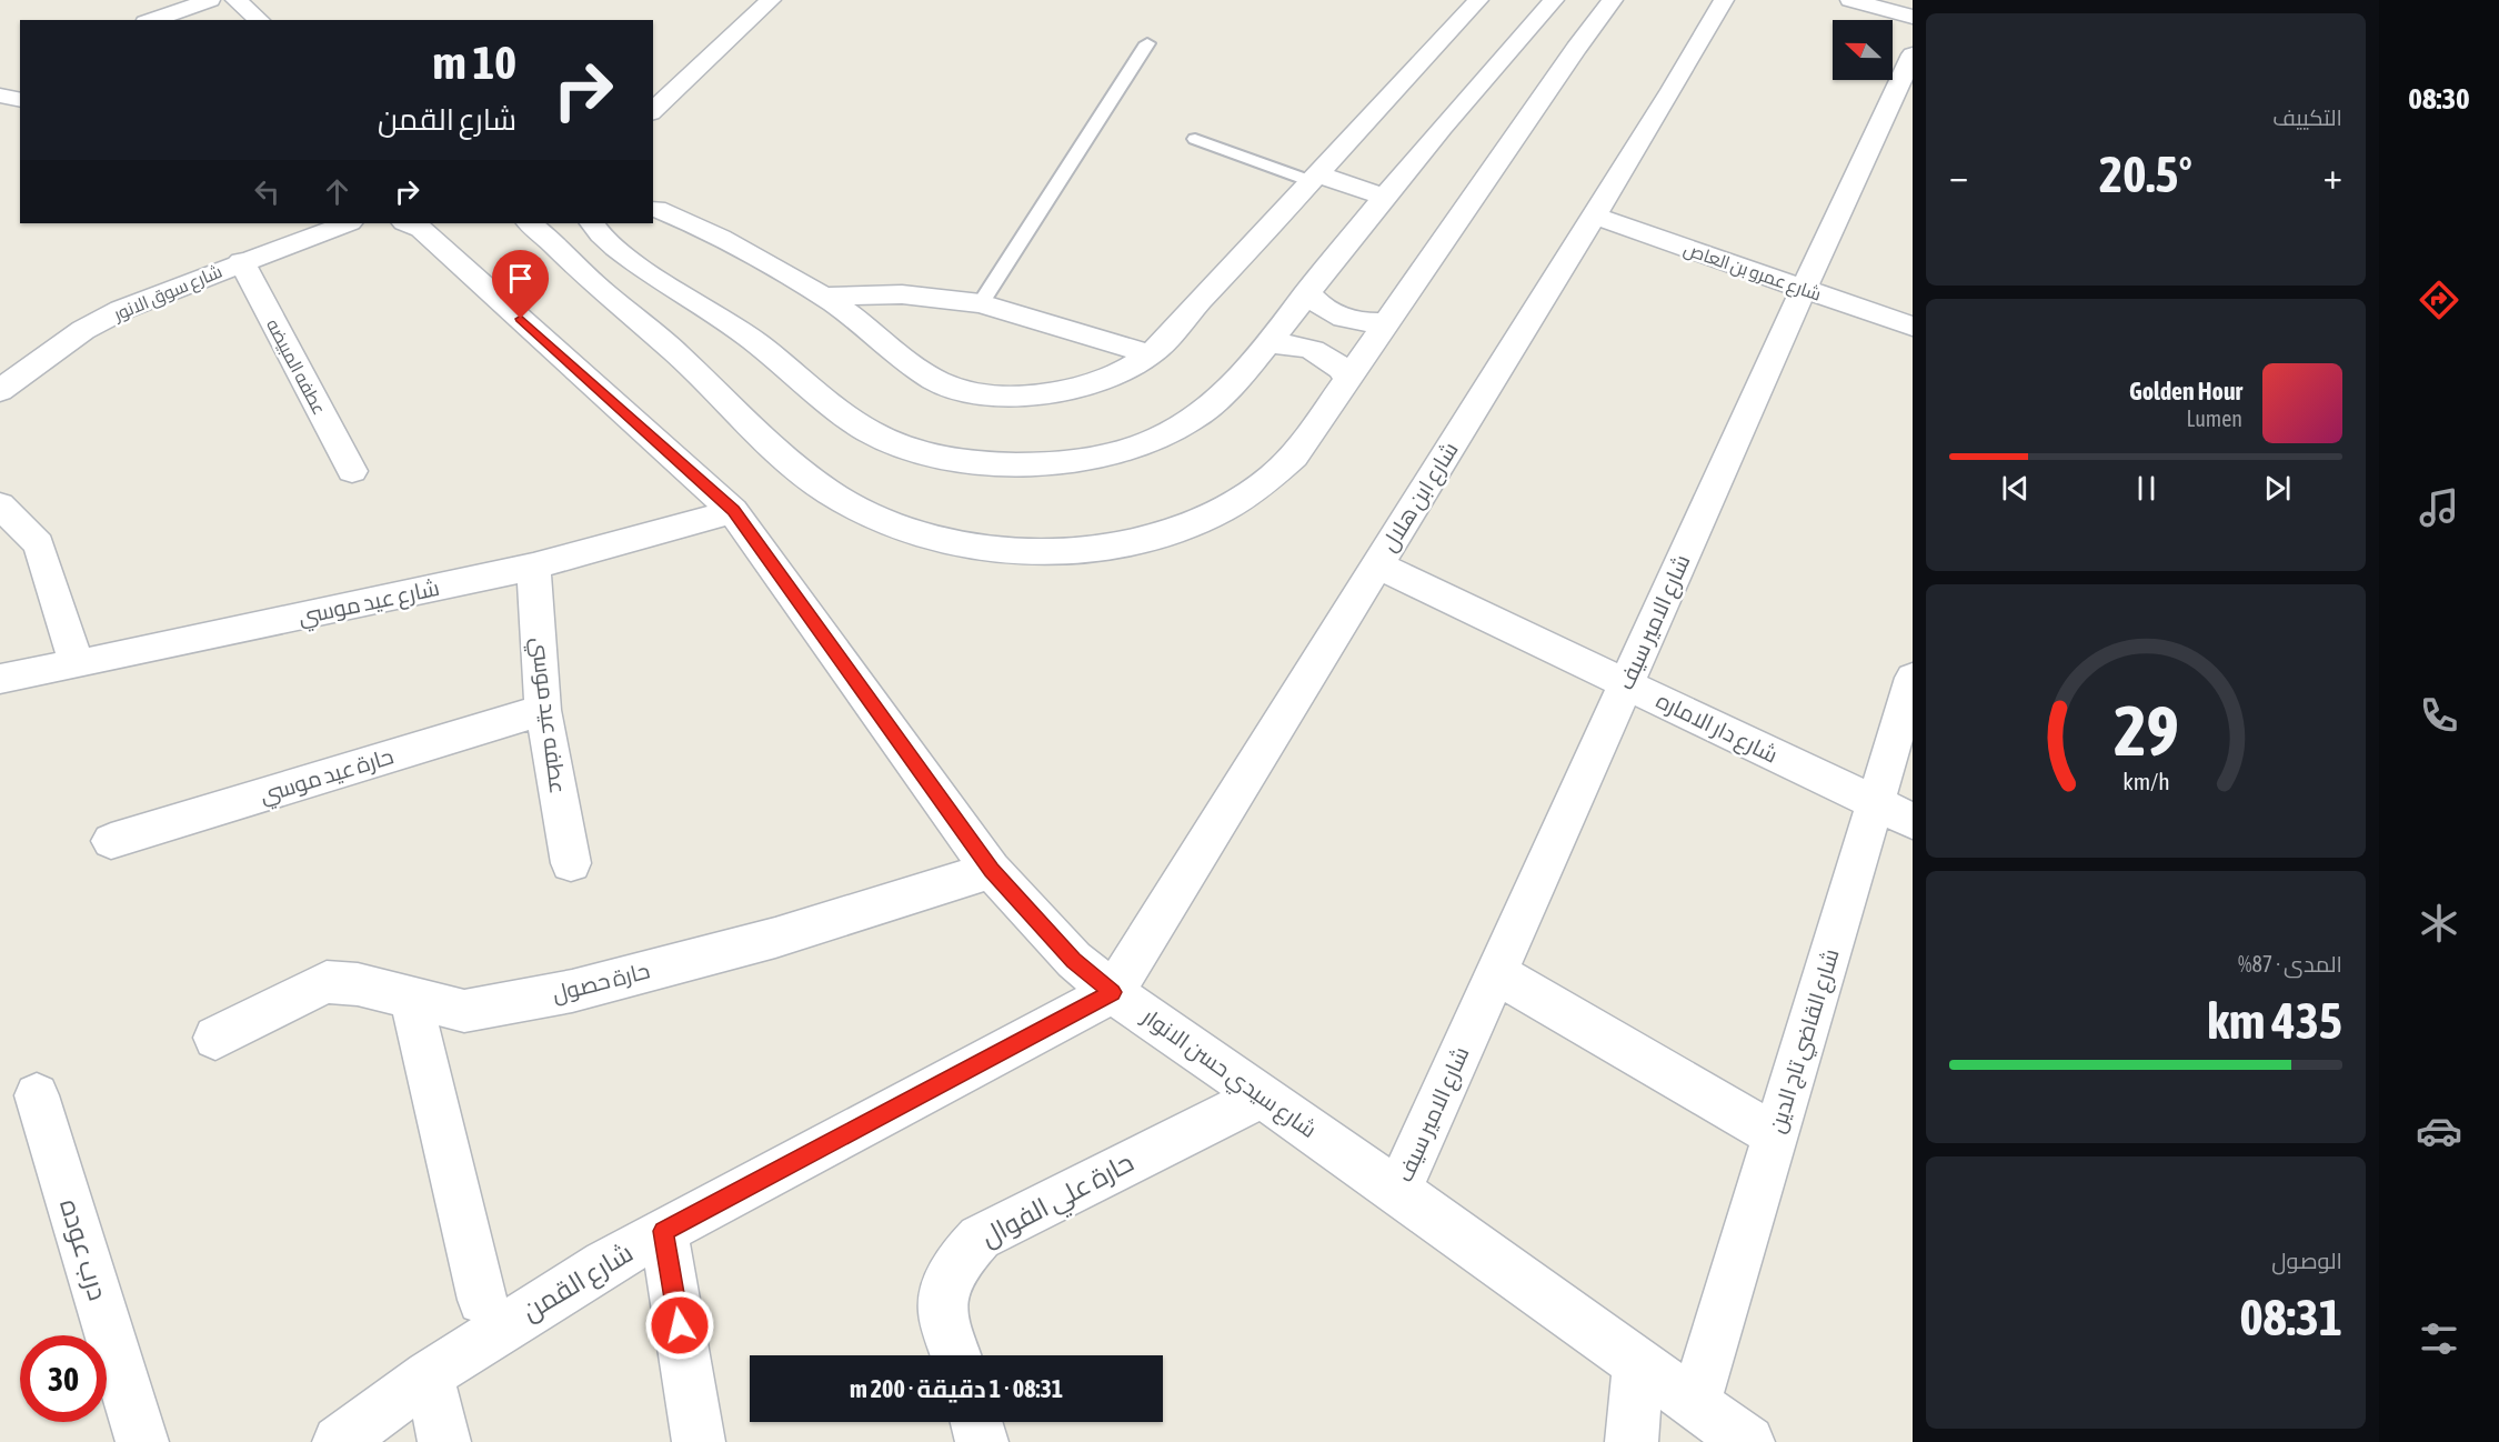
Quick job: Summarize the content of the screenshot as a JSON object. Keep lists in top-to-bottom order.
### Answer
{
  "streets": {
    "street": [
      "شارع عمرو بن العاص",
      "شارع سوق الانور",
      "عطفه المبيضه",
      "شارع ابن هلال",
      "شارع عيد موسي",
      "شارع الامير سيف",
      "عطفه عيد موسي",
      "شارع دار الاماره",
      "حارة عيد موسي",
      "حارة حصول",
      "شارع القاضي تاج الدين",
      "شارع سيدي حسن الانوار",
      "حارة علي الفوال",
      "درب عوده",
      "شارع القمن"
    ]
  },
  "crossings": [
    ["شارع عمرو بن العاص", "شارع ابن هلال"],
    ["شارع عمرو بن العاص", "شارع الامير سيف"],
    ["شارع سوق الانور", "عطفه المبيضه"],
    ["شارع ابن هلال", "شارع دار الاماره"],
    ["شارع ابن هلال", "شارع سيدي حسن الانوار"],
    ["شارع ابن هلال", "شارع القمن"],
    ["شارع عيد موسي", "عطفه عيد موسي"],
    ["شارع عيد موسي", "شارع سيدي حسن الانوار"],
    ["شارع الامير سيف", "شارع دار الاماره"],
    ["شارع الامير سيف", "شارع سيدي حسن الانوار"],
    ["عطفه عيد موسي", "حارة عيد موسي"],
    ["شارع دار الاماره", "شارع القاضي تاج الدين"],
    ["حارة حصول", "شارع سيدي حسن الانوار"],
    ["شارع القاضي تاج الدين", "شارع سيدي حسن الانوار"],
    ["شارع سيدي حسن الانوار", "حارة علي الفوال"],
    ["شارع سيدي حسن الانوار", "شارع القمن"]
  ],
  "north": "left",
  "page": {
    "tabs": "08:30",
    "tile": [
      "التكييف",
      ["المدى · 87%", "435 km"],
      ["الوصول", "08:31"]
    ],
    "turn": ["10 m", "شارع القمن"],
    "heat": ["−", "20.5°", "+"],
    "song": ["Golden Hour", "Lumen"],
    "limit": "30",
    "trip": "08:31 · 1 دقيقة · 200 m",
    "gauge": ["29", "km/h"]
  }
}
